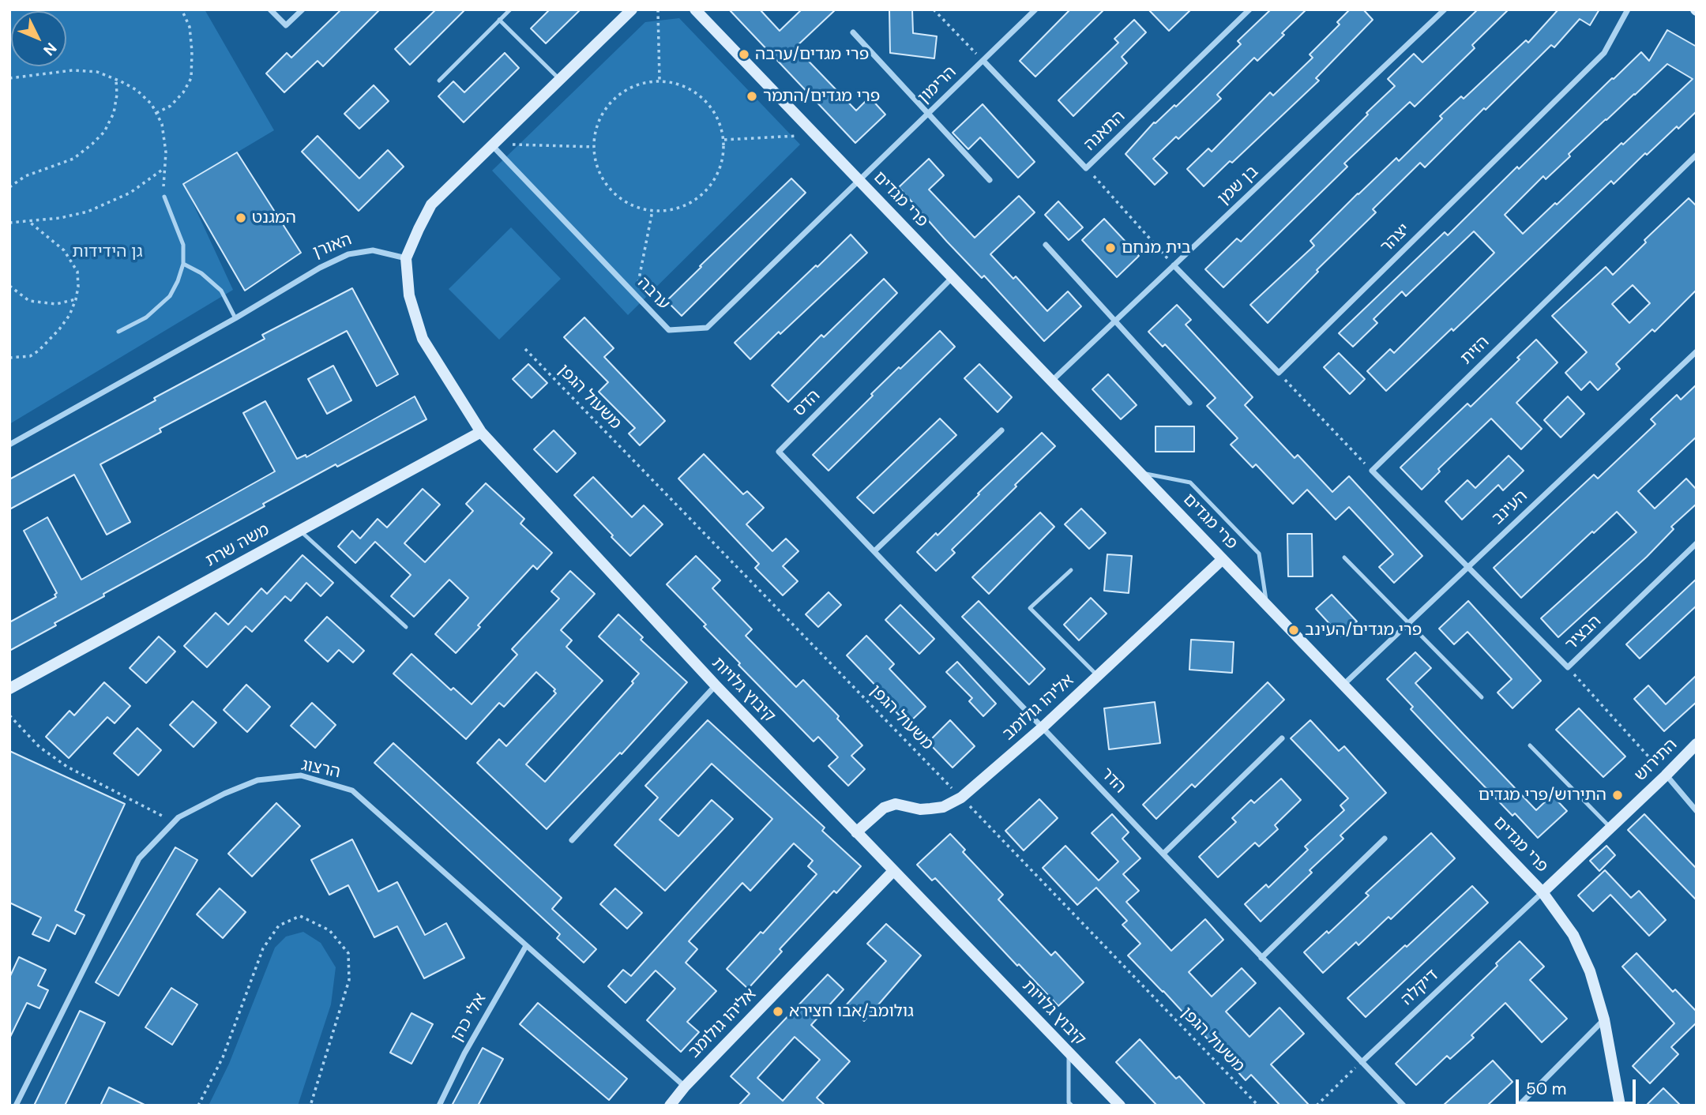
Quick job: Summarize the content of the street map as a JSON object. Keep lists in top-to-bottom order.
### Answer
{
  "streets": {
    "street": [
      "הרימון",
      "התאנה",
      "בן שמן",
      "פרי מגדים",
      "יצהר",
      "האורן",
      "ערבה",
      "הזית",
      "הדס",
      "העינב",
      "משה שרת",
      "הבציר",
      "קיבוץ גלויות",
      "אליהו גולומב",
      "התירוש",
      "הרצוג",
      "הדר",
      "דיקלה",
      "אלי כהן"
    ],
    "path": ["משעול הגפן"]
  },
  "crossings": [
    ["הרימון", "התאנה"],
    ["הרימון", "פרי מגדים"],
    ["הרימון", "ערבה"],
    ["בן שמן", "פרי מגדים"],
    ["פרי מגדים", "ערבה"],
    ["פרי מגדים", "הדס"],
    ["פרי מגדים", "העינב"],
    ["פרי מגדים", "אליהו גולומב"],
    ["פרי מגדים", "התירוש"],
    ["פרי מגדים", "דיקלה"],
    ["האורן", "קיבוץ גלויות"],
    ["משעול הגפן", "אליהו גולומב"],
    ["הדס", "אליהו גולומב"],
    ["הדס", "הדר"],
    ["העינב", "הבציר"],
    ["משה שרת", "קיבוץ גלויות"],
    ["קיבוץ גלויות", "אליהו גולומב"],
    ["אליהו גולומב", "הרצוג"],
    ["אליהו גולומב", "הדר"],
    ["התירוש", "דיקלה"],
    ["הרצוג", "אלי כהן"],
    ["הדר", "דיקלה"]
  ],
  "parks": ["גן הידידות"],
  "places": [
    "פרי מגדים/ערבה",
    "פרי מגדים/התמר",
    "המגנט",
    "בית מנחם",
    "פרי מגדים/העינב",
    "התירוש/פרי מגדים",
    "גולומב/אבו חצירא"
  ],
  "scale_bar": "50 m",
  "north": "bottom right"
}
